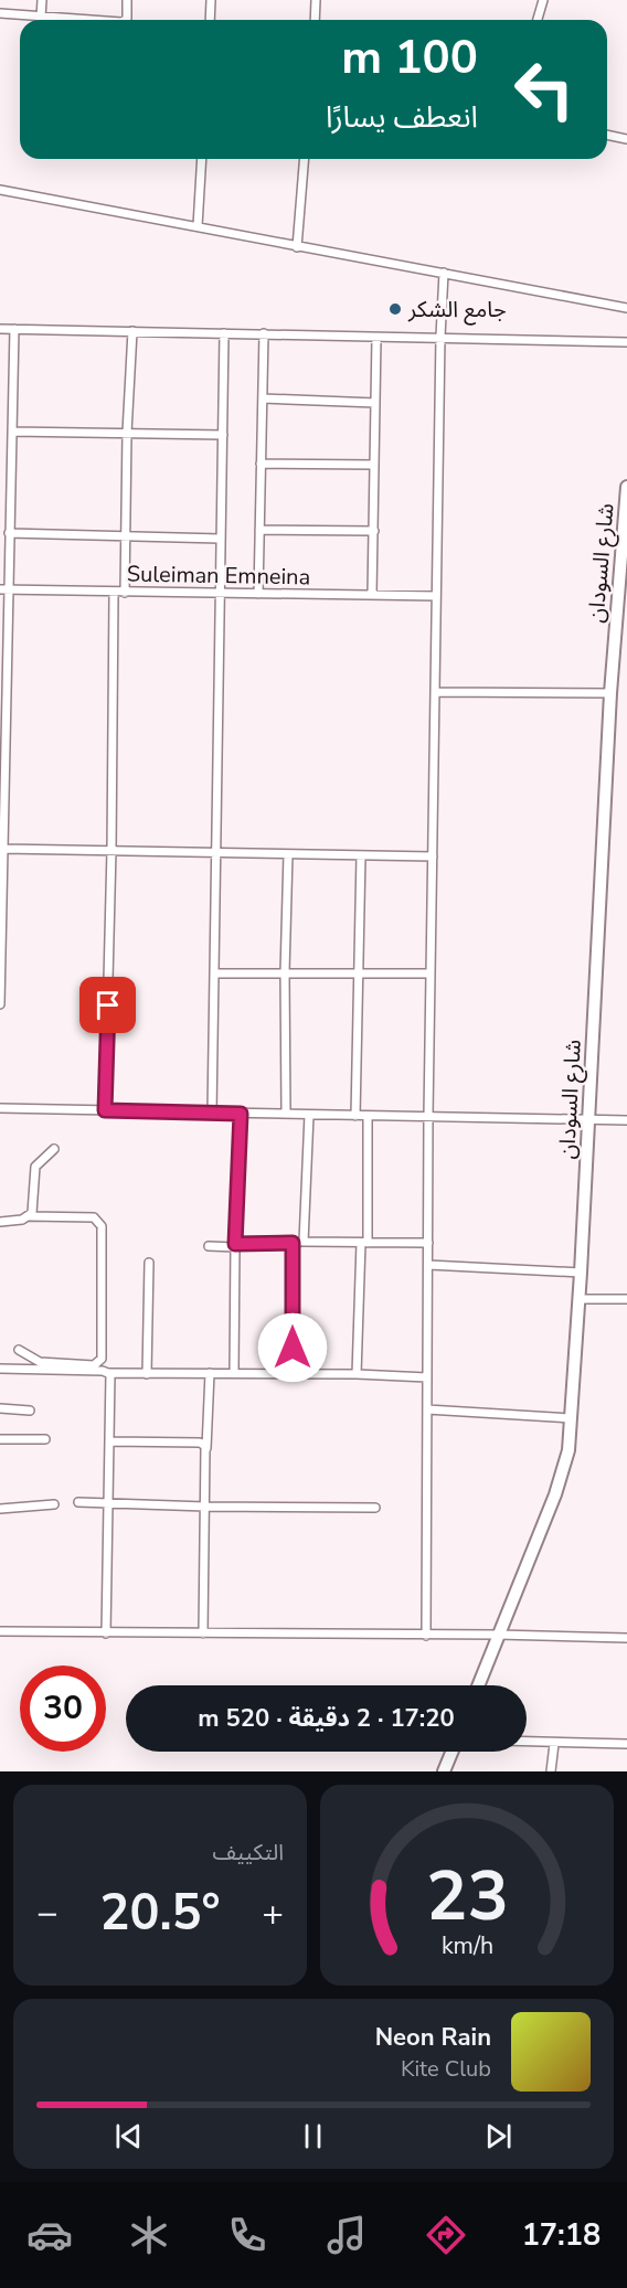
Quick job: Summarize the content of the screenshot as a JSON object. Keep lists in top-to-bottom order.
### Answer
{
  "streets": {
    "main road": ["شارع السودان"],
    "street": ["Suleiman Emneina"]
  },
  "places": ["جامع الشكر"],
  "page": {
    "turn": ["100 m", "انعطف يسارًا"],
    "limit": "30",
    "trip": "17:20 · 2 دقيقة · 520 m",
    "tile": "التكييف",
    "heat": ["−", "20.5°", "+"],
    "song": ["Neon Rain", "Kite Club"],
    "tabs": "17:18",
    "gauge": ["23", "km/h"]
  }
}
